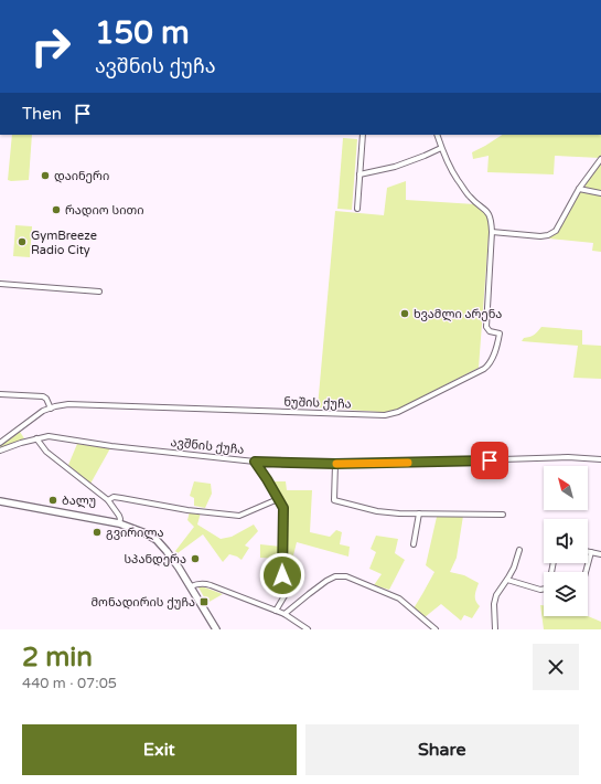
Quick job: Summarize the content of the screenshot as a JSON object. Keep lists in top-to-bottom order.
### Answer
{
  "streets": {
    "street": ["ნუშის ქუჩა", "ავშნის ქუჩა"]
  },
  "places": {
    "other": [
      "დაინერი",
      "რადიო სითი",
      "GymBreeze Radio City",
      "ხვამლი არენა",
      "ბალუ",
      "გვირილა",
      "სპანდერა"
    ],
    "transit": ["მონადირის ქუჩა"]
  },
  "north": "top left",
  "page": {
    "turn": ["150 m", "ავშნის ქუჩა"],
    "then": "Then",
    "heading": ["2 min", "440 m · 07:05"],
    "buttons": ["Exit", "Share"]
  }
}
